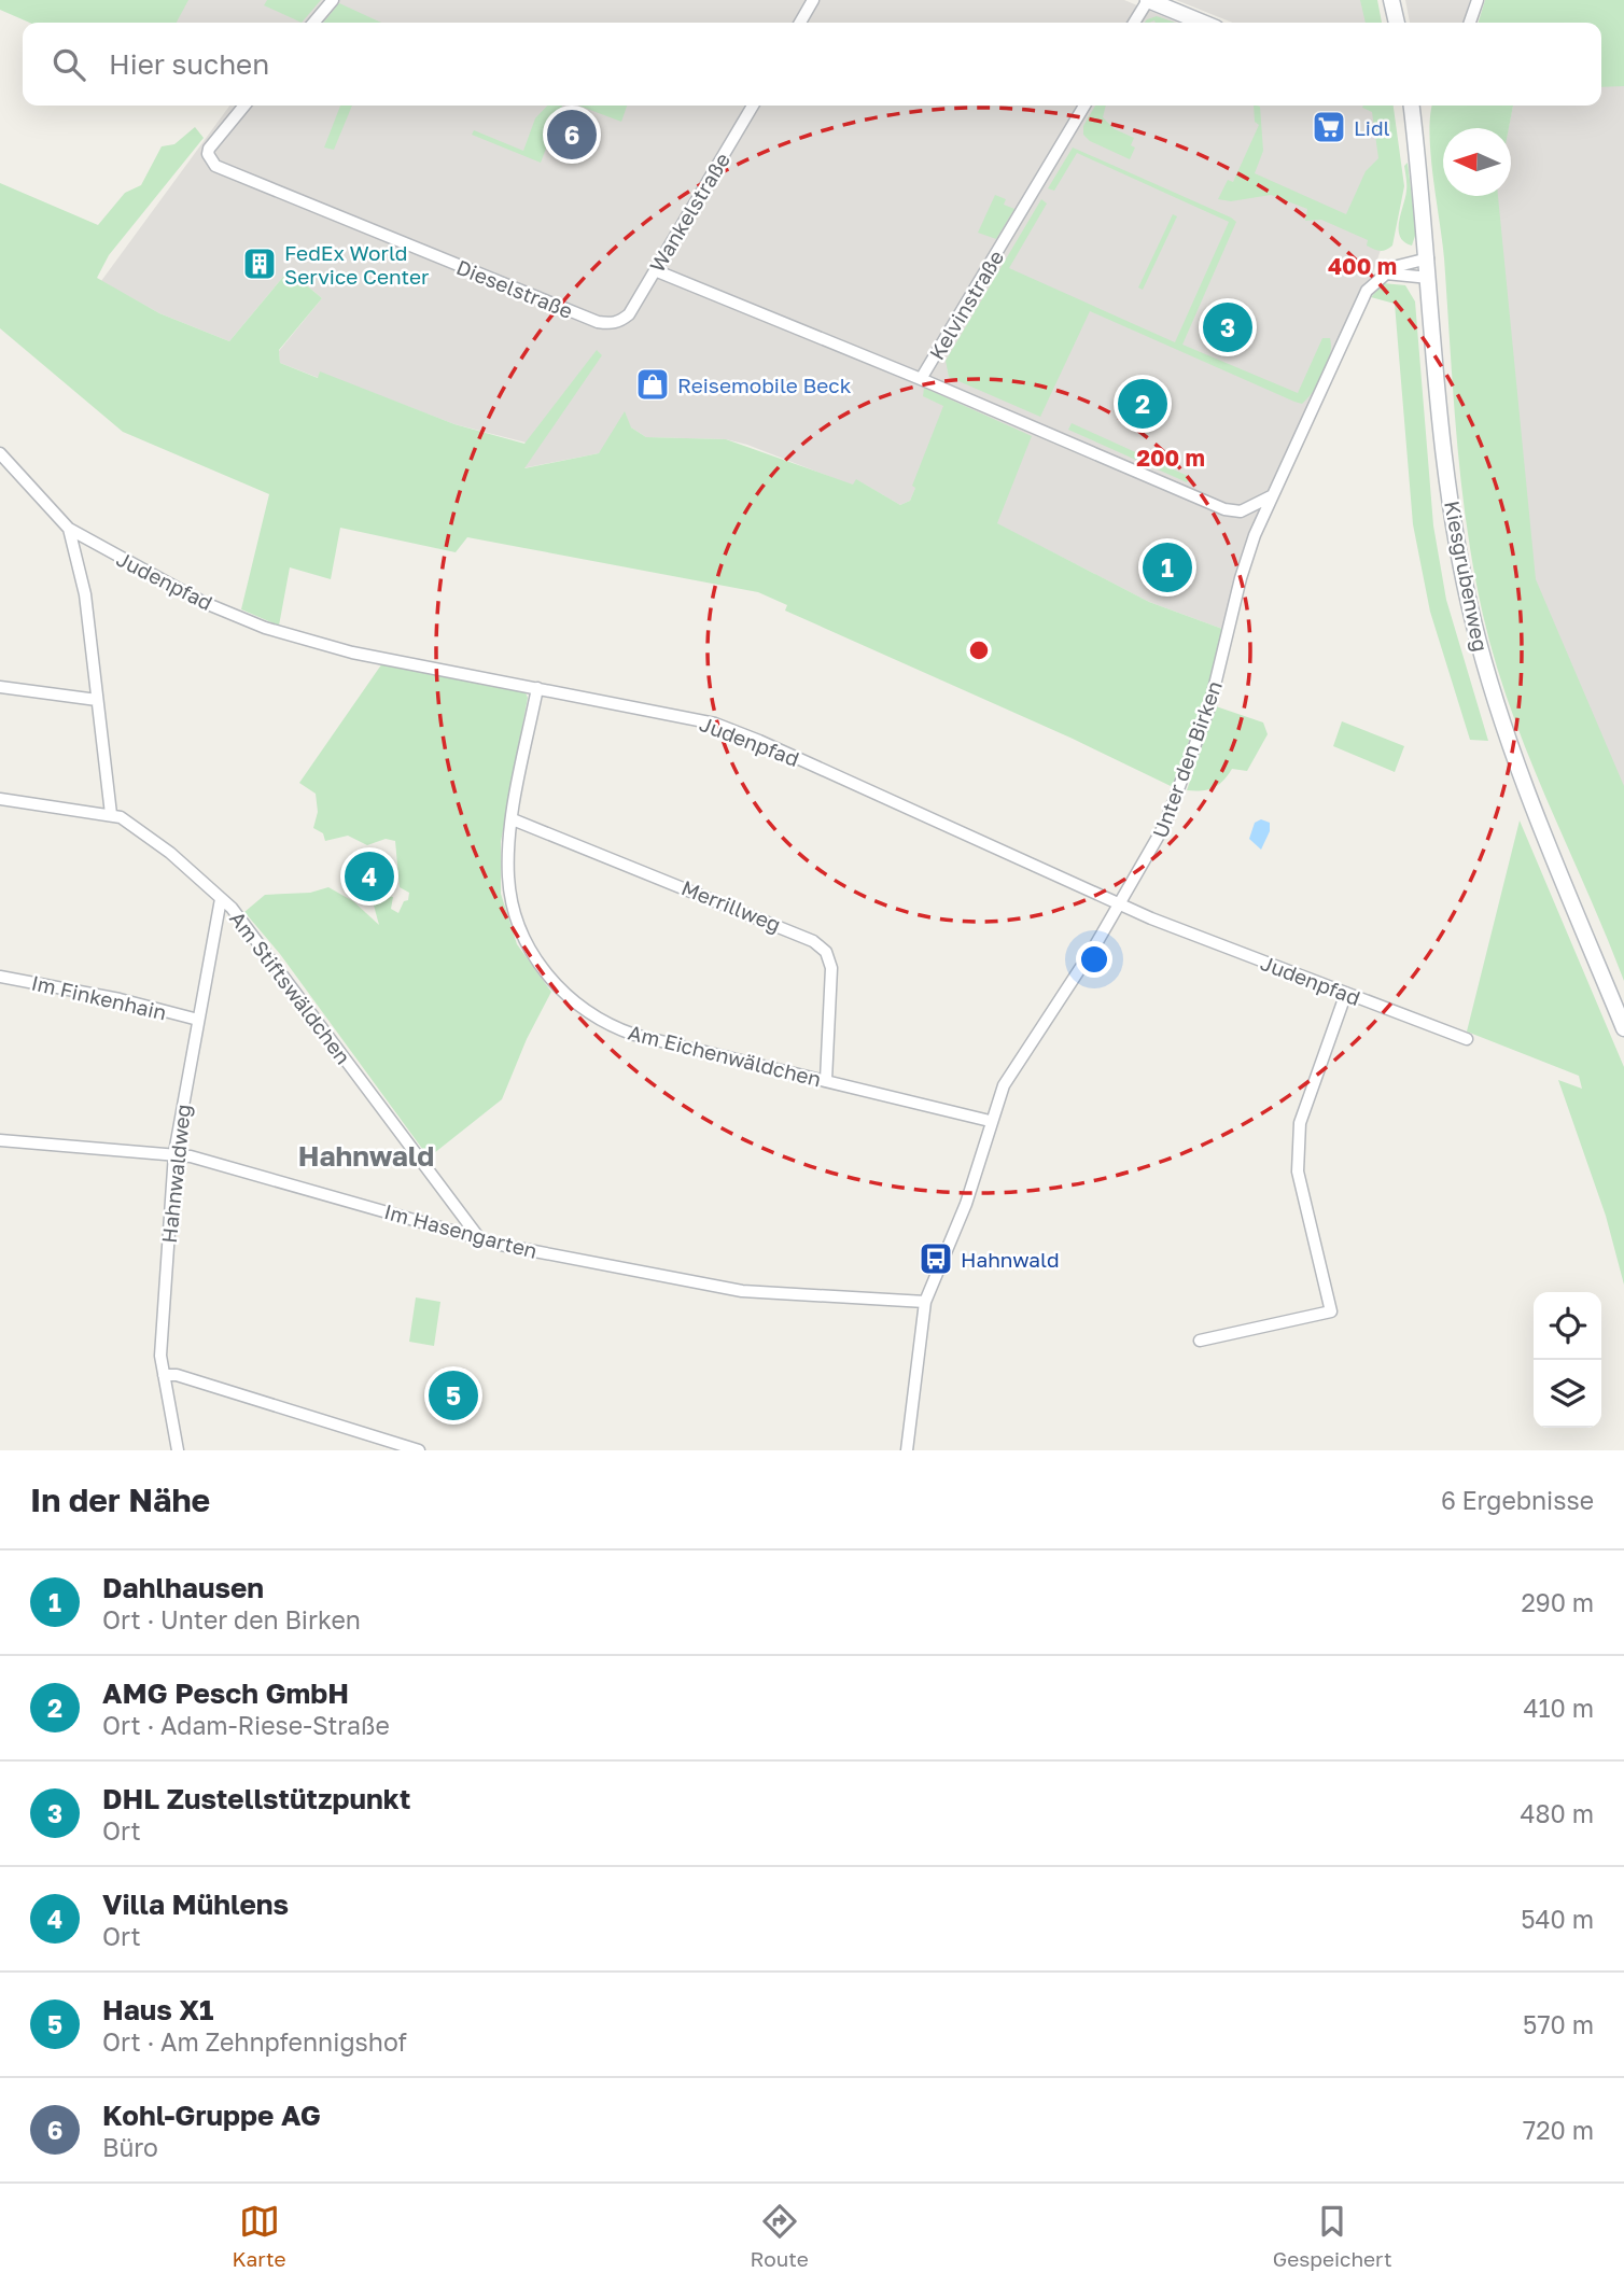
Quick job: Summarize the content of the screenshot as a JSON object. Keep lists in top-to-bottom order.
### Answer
{
  "streets": {
    "main road": ["Kiesgrubenweg"],
    "street": [
      "Wankelstraße",
      "Dieselstraße",
      "Kelvinstraße",
      "Judenpfad",
      "Unter den Birken",
      "Merrillweg",
      "Am Stiftswäldchen",
      "Im Finkenhain",
      "Am Eichenwäldchen",
      "Hahnwaldweg",
      "Im Hasengarten"
    ]
  },
  "crossings": [
    ["Wankelstraße", "Dieselstraße"],
    ["Wankelstraße", "Kelvinstraße"],
    ["Kiesgrubenweg", "Unter den Birken"],
    ["Judenpfad", "Unter den Birken"],
    ["Judenpfad", "Am Eichenwäldchen"],
    ["Unter den Birken", "Am Eichenwäldchen"],
    ["Unter den Birken", "Im Hasengarten"],
    ["Merrillweg", "Am Eichenwäldchen"],
    ["Am Stiftswäldchen", "Hahnwaldweg"],
    ["Am Stiftswäldchen", "Im Hasengarten"],
    ["Im Finkenhain", "Hahnwaldweg"],
    ["Hahnwaldweg", "Im Hasengarten"]
  ],
  "districts": ["Hahnwald"],
  "places": {
    "supermarket": ["Lidl"],
    "building": ["FedEx World Service Center"],
    "shop": ["Reisemobile Beck"],
    "bus stop": ["Hahnwald"]
  },
  "north": "left",
  "page": {
    "search": "Hier suchen",
    "pins": [
      "6",
      "3",
      "2",
      "1",
      "4",
      "5"
    ],
    "heading": ["In der Nähe", "6 Ergebnisse"],
    "list": [
      {
        "mark": "1",
        "name": "Dahlhausen",
        "note": "Ort · Unter den Birken",
        "value": "290 m"
      },
      {
        "mark": "2",
        "name": "AMG Pesch GmbH",
        "note": "Ort · Adam-Riese-Straße",
        "value": "410 m"
      },
      {
        "mark": "3",
        "name": "DHL Zustellstützpunkt",
        "note": "Ort",
        "value": "480 m"
      },
      {
        "mark": "4",
        "name": "Villa Mühlens",
        "note": "Ort",
        "value": "540 m"
      },
      {
        "mark": "5",
        "name": "Haus X1",
        "note": "Ort · Am Zehnpfennigshof",
        "value": "570 m"
      },
      {
        "mark": "6",
        "name": "Kohl-Gruppe AG",
        "note": "Büro",
        "value": "720 m"
      }
    ],
    "nav": ["Karte", "Route", "Gespeichert"]
  },
  "rings": ["400 m", "200 m"]
}
